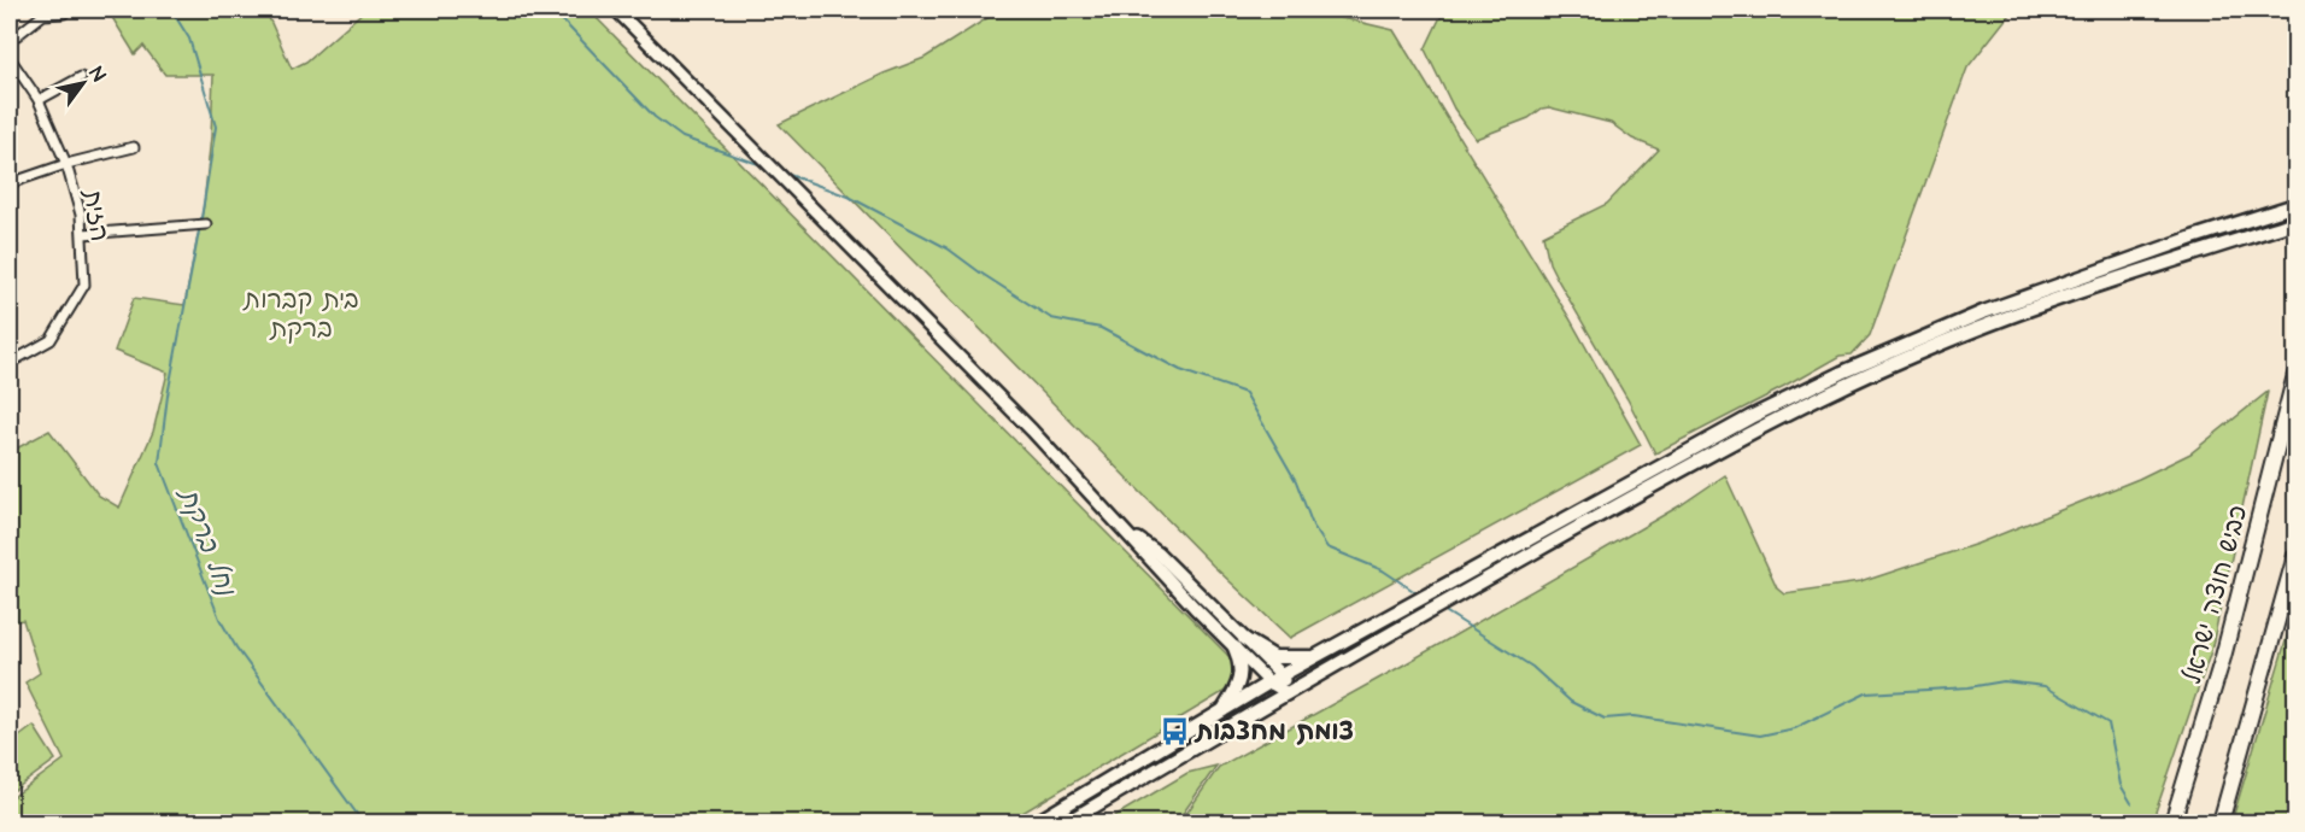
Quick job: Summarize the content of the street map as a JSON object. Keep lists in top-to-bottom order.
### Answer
{
  "streets": {
    "highway": ["כביש חוצה ישראל"],
    "street": ["הזית"]
  },
  "water": ["נחל ברקת"],
  "parks": ["בית קברות ברקת"],
  "places": {
    "bus stop": ["צומת מחצבות"]
  },
  "north": "top right"
}
